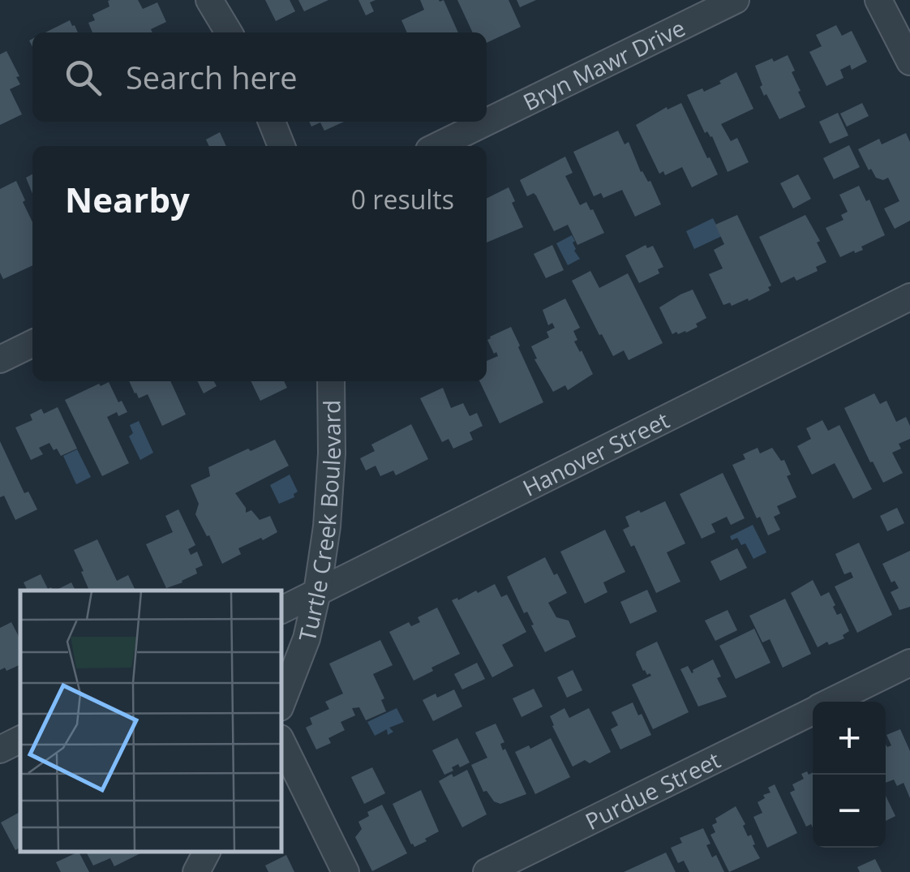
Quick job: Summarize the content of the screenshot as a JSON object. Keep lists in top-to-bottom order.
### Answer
{
  "streets": {
    "street": [
      "Bryn Mawr Drive",
      "Hanover Street",
      "Turtle Creek Boulevard",
      "Purdue Street"
    ]
  },
  "crossings": [
    ["Hanover Street", "Turtle Creek Boulevard"]
  ],
  "page": {
    "search": "Search here",
    "heading": ["Nearby", "0 results"],
    "map_buttons": ["+", "−"]
  }
}
